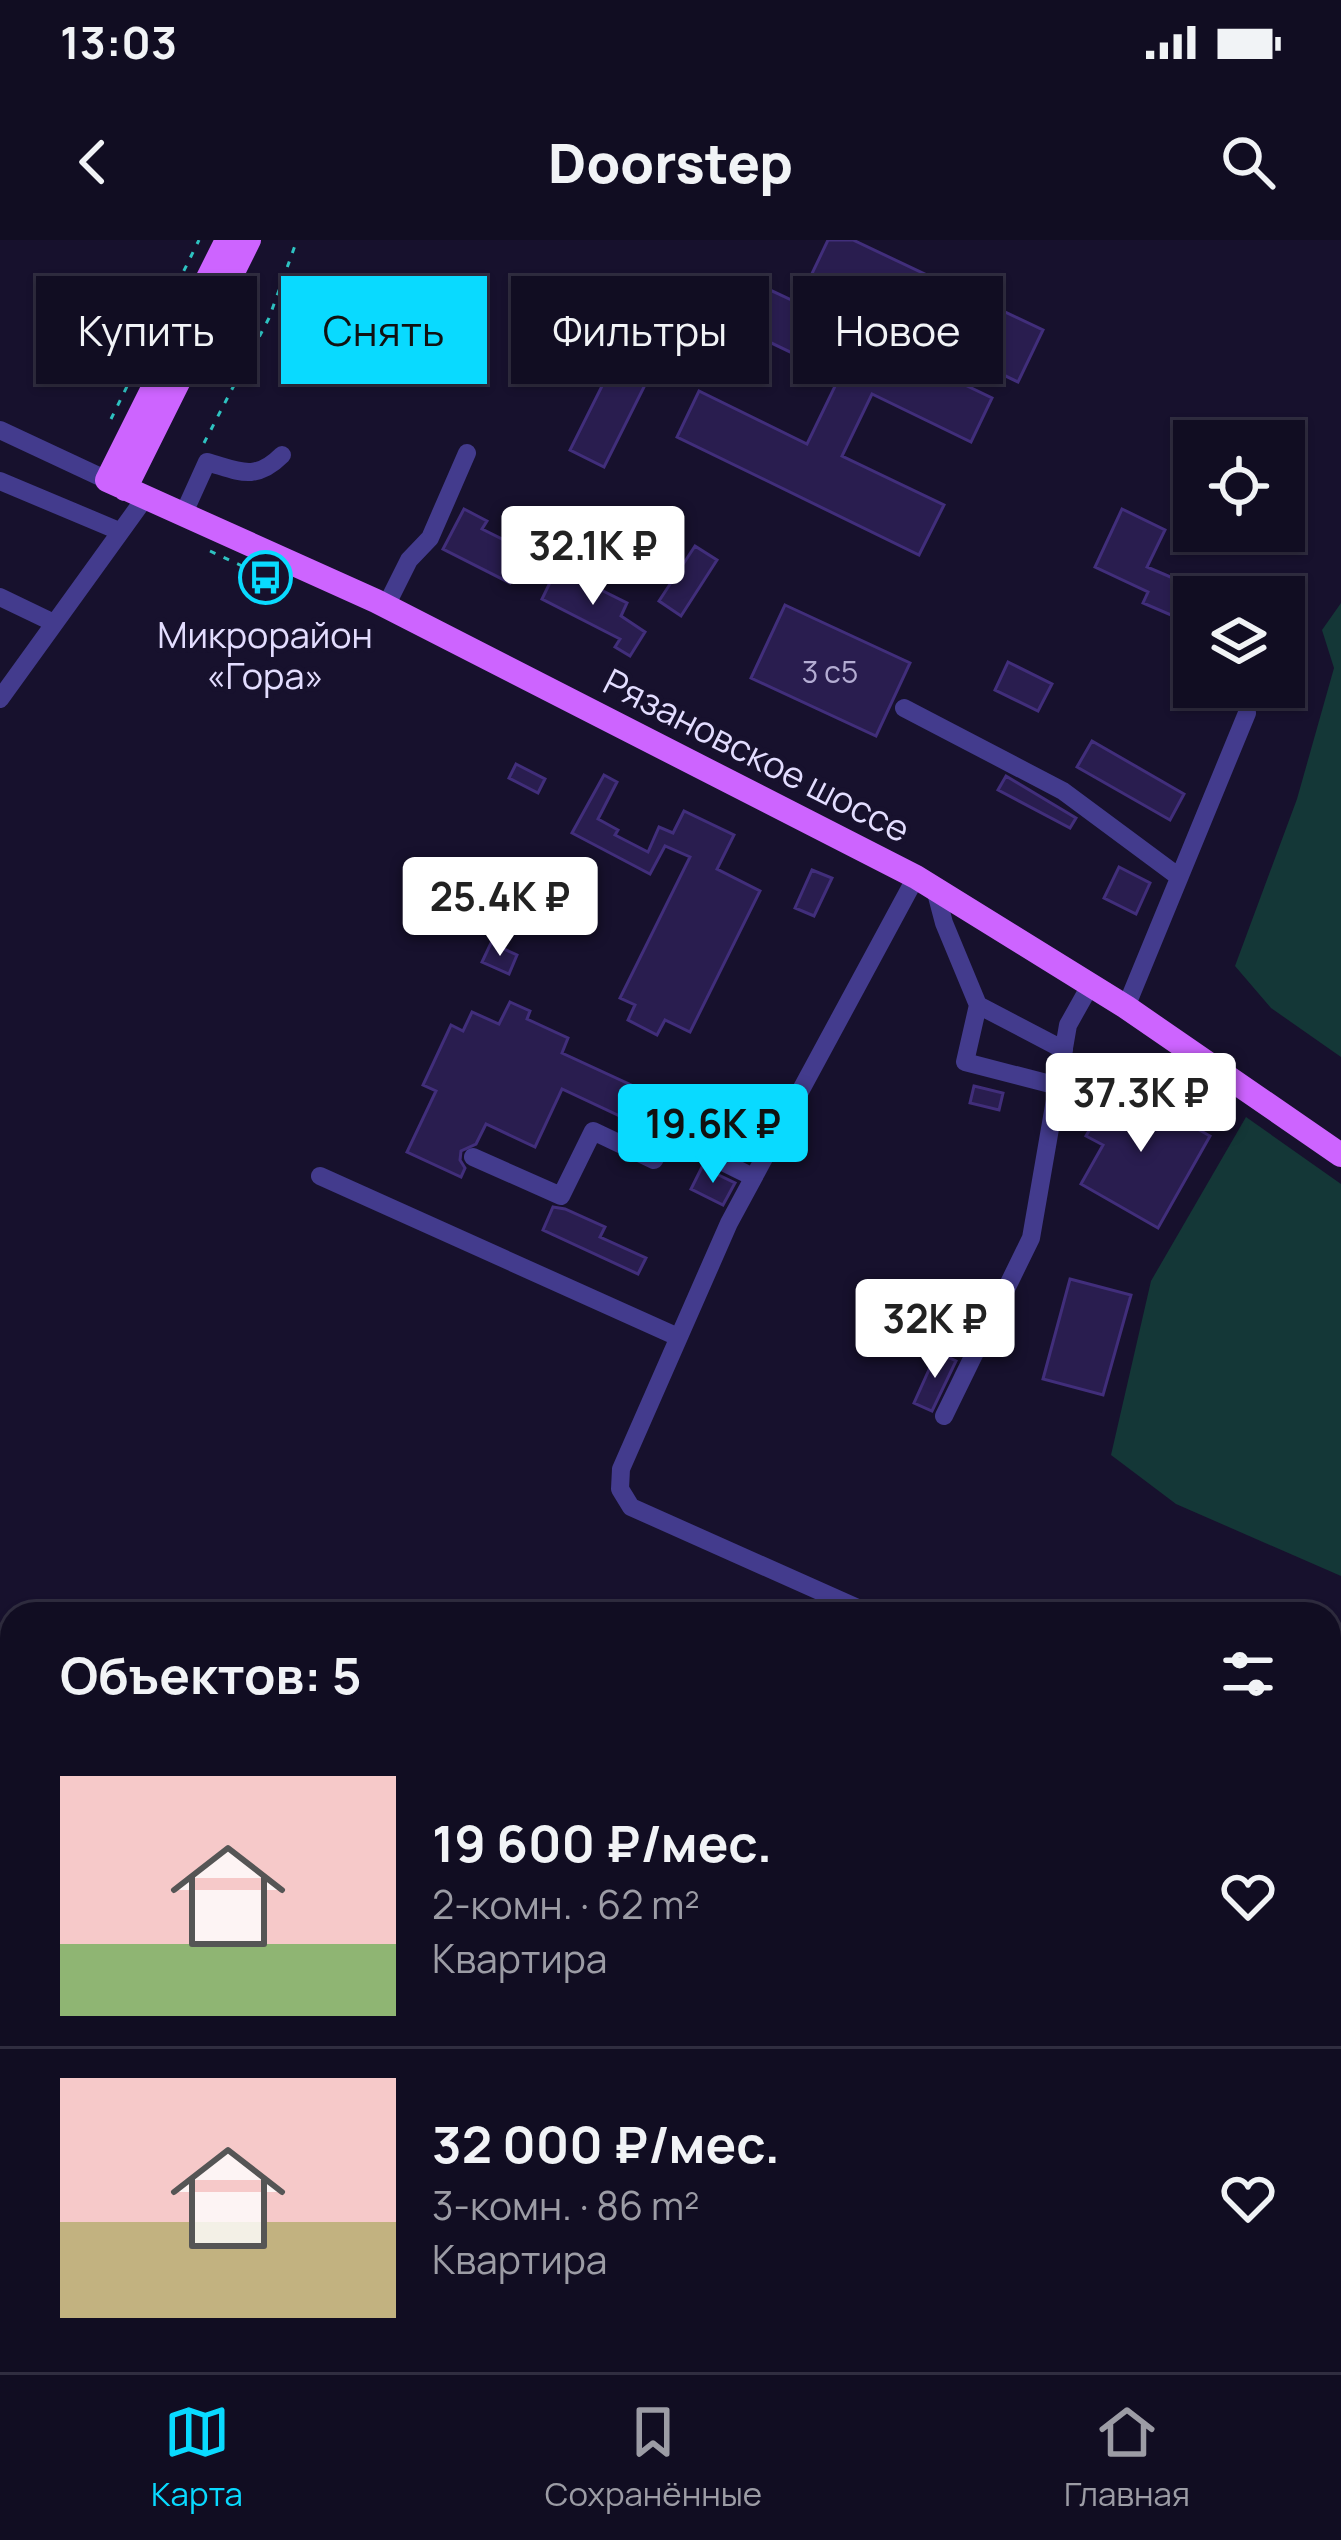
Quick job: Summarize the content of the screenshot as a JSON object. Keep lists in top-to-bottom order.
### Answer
{
  "streets": {
    "main road": ["Рязановское шоссе"]
  },
  "places": {
    "bus stop": ["Микрорайон «Гора»"]
  },
  "house_numbers": ["3 с5"],
  "page": {
    "status": "13:03",
    "header": "Doorstep",
    "chip": [
      "Купить",
      "Снять",
      "Фильтры",
      "Новое"
    ],
    "price": [
      "32.1K ₽",
      "25.4K ₽",
      "37.3K ₽",
      "19.6K ₽",
      "32K ₽"
    ],
    "heading": "Объектов: 5",
    "list": [
      {
        "name": "19 600 ₽/мес.",
        "note": "2-комн. · 62 m² · Квартира"
      },
      {
        "name": "32 000 ₽/мес.",
        "note": "3-комн. · 86 m² · Квартира"
      }
    ],
    "tabs": ["Карта", "Сохранённые", "Главная"]
  }
}
